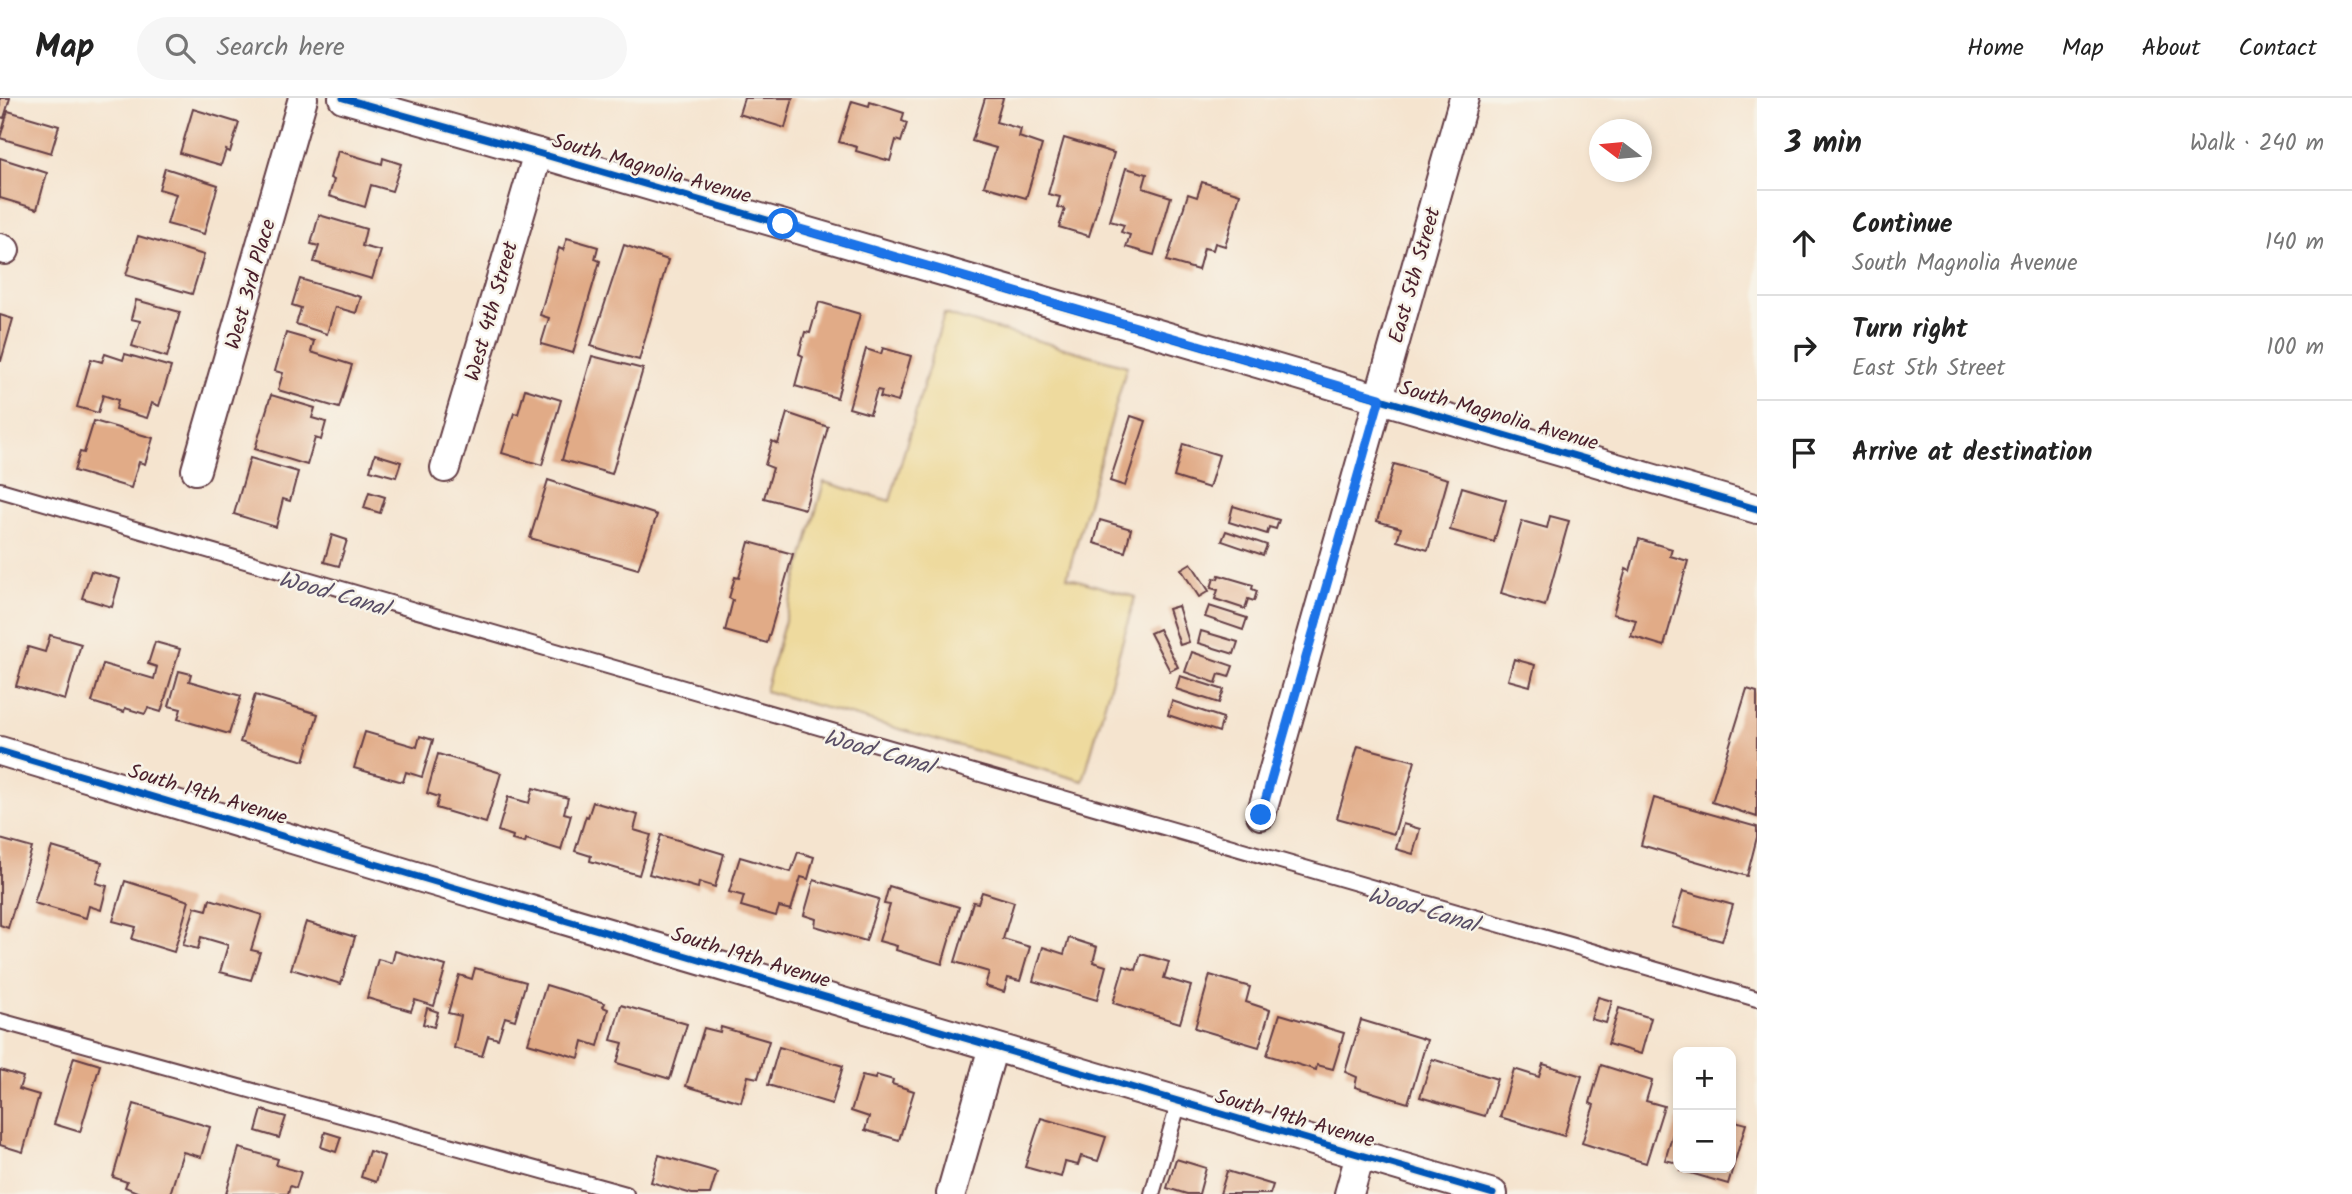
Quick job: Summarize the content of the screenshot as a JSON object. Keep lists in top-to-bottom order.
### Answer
{
  "streets": {
    "street": [
      "South Magnolia Avenue",
      "East 5th Street",
      "West 3rd Place",
      "West 4th Street",
      "South 19th Avenue"
    ]
  },
  "crossings": [
    ["South Magnolia Avenue", "East 5th Street"],
    ["South Magnolia Avenue", "West 4th Street"]
  ],
  "water": ["Wood Canal"],
  "north": "left",
  "page": {
    "header": "Map",
    "search": "Search here",
    "nav": [
      "Home",
      "Map",
      "About",
      "Contact"
    ],
    "heading": ["3 min", "Walk · 240 m"],
    "list": [
      ["Continue", "South Magnolia Avenue", "140 m"],
      ["Turn right", "East 5th Street", "100 m"],
      "Arrive at destination"
    ],
    "map_buttons": ["+", "−"]
  }
}
